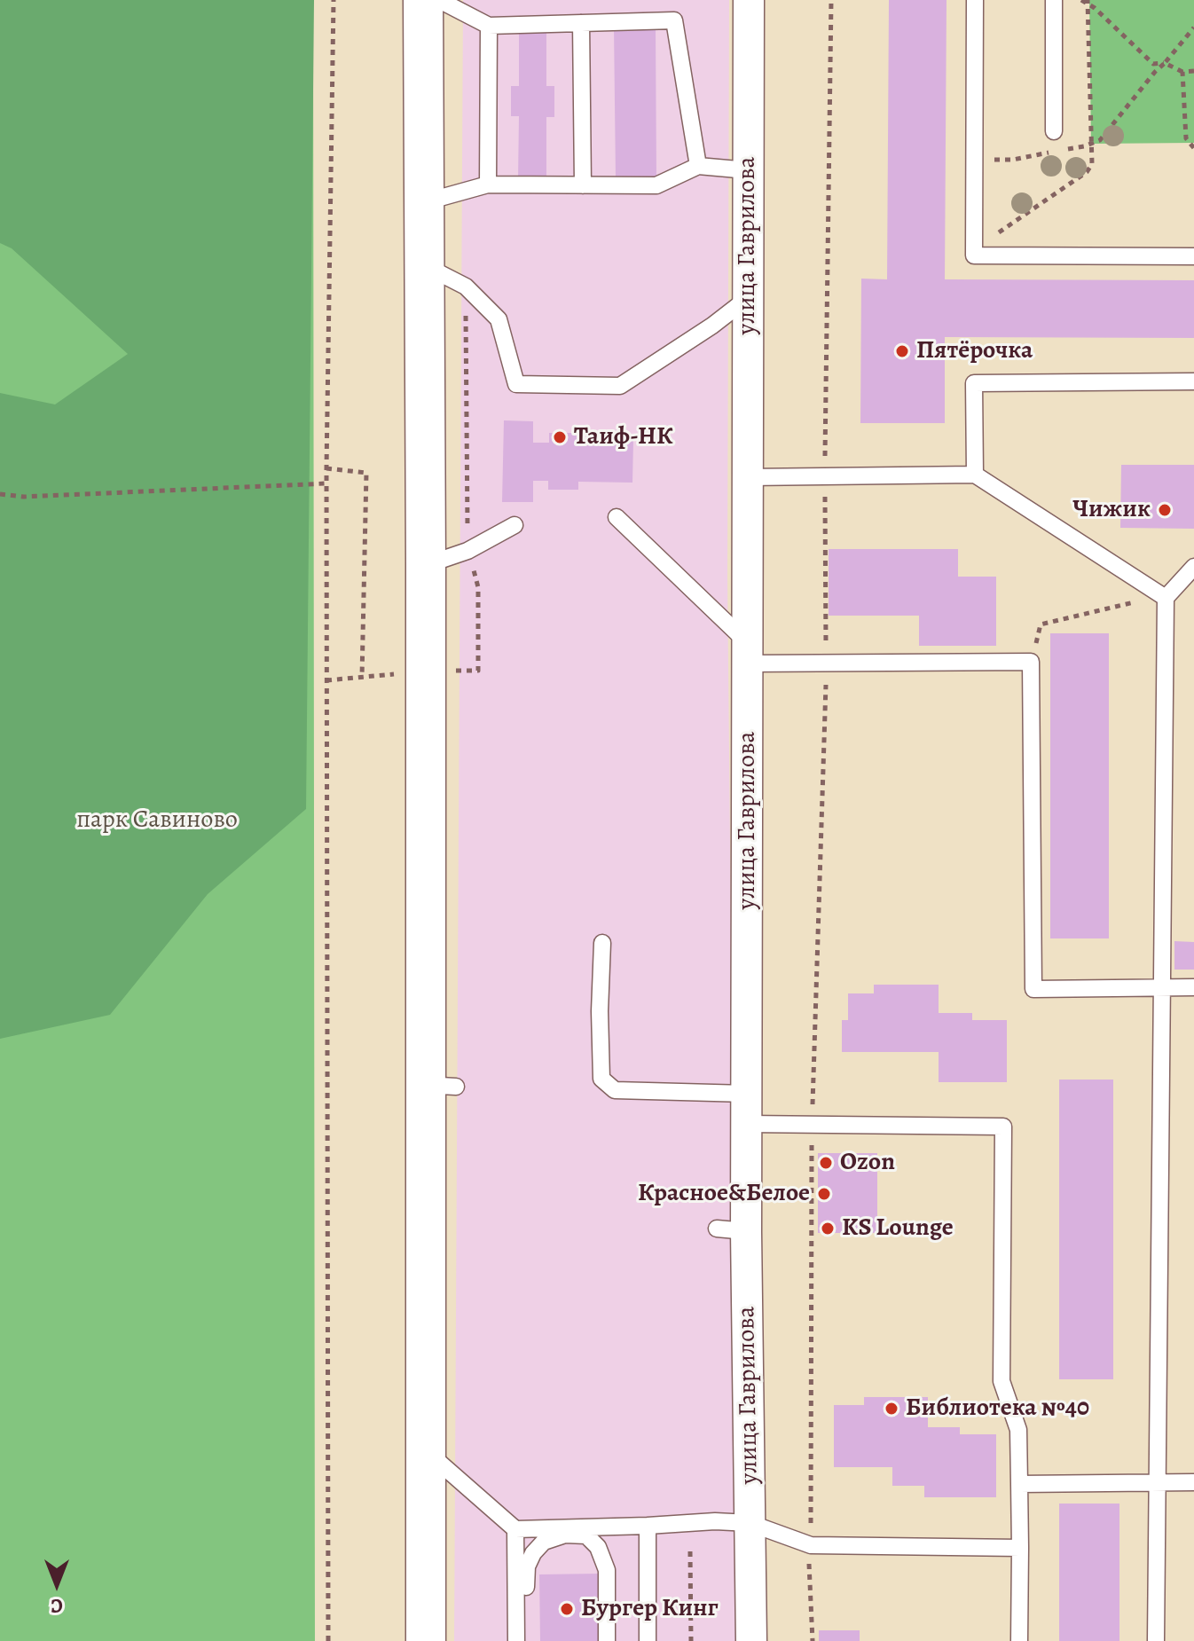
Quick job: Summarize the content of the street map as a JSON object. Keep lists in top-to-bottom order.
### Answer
{
  "streets": {
    "street": ["улица Гаврилова"]
  },
  "parks": ["парк Савиново"],
  "places": [
    "Пятёрочка",
    "Таиф-НК",
    "Чижик",
    "Ozon",
    "Красное&Белое",
    "KS Lounge",
    "Библиотека №40",
    "Бургер Кинг"
  ],
  "north": "bottom"
}
